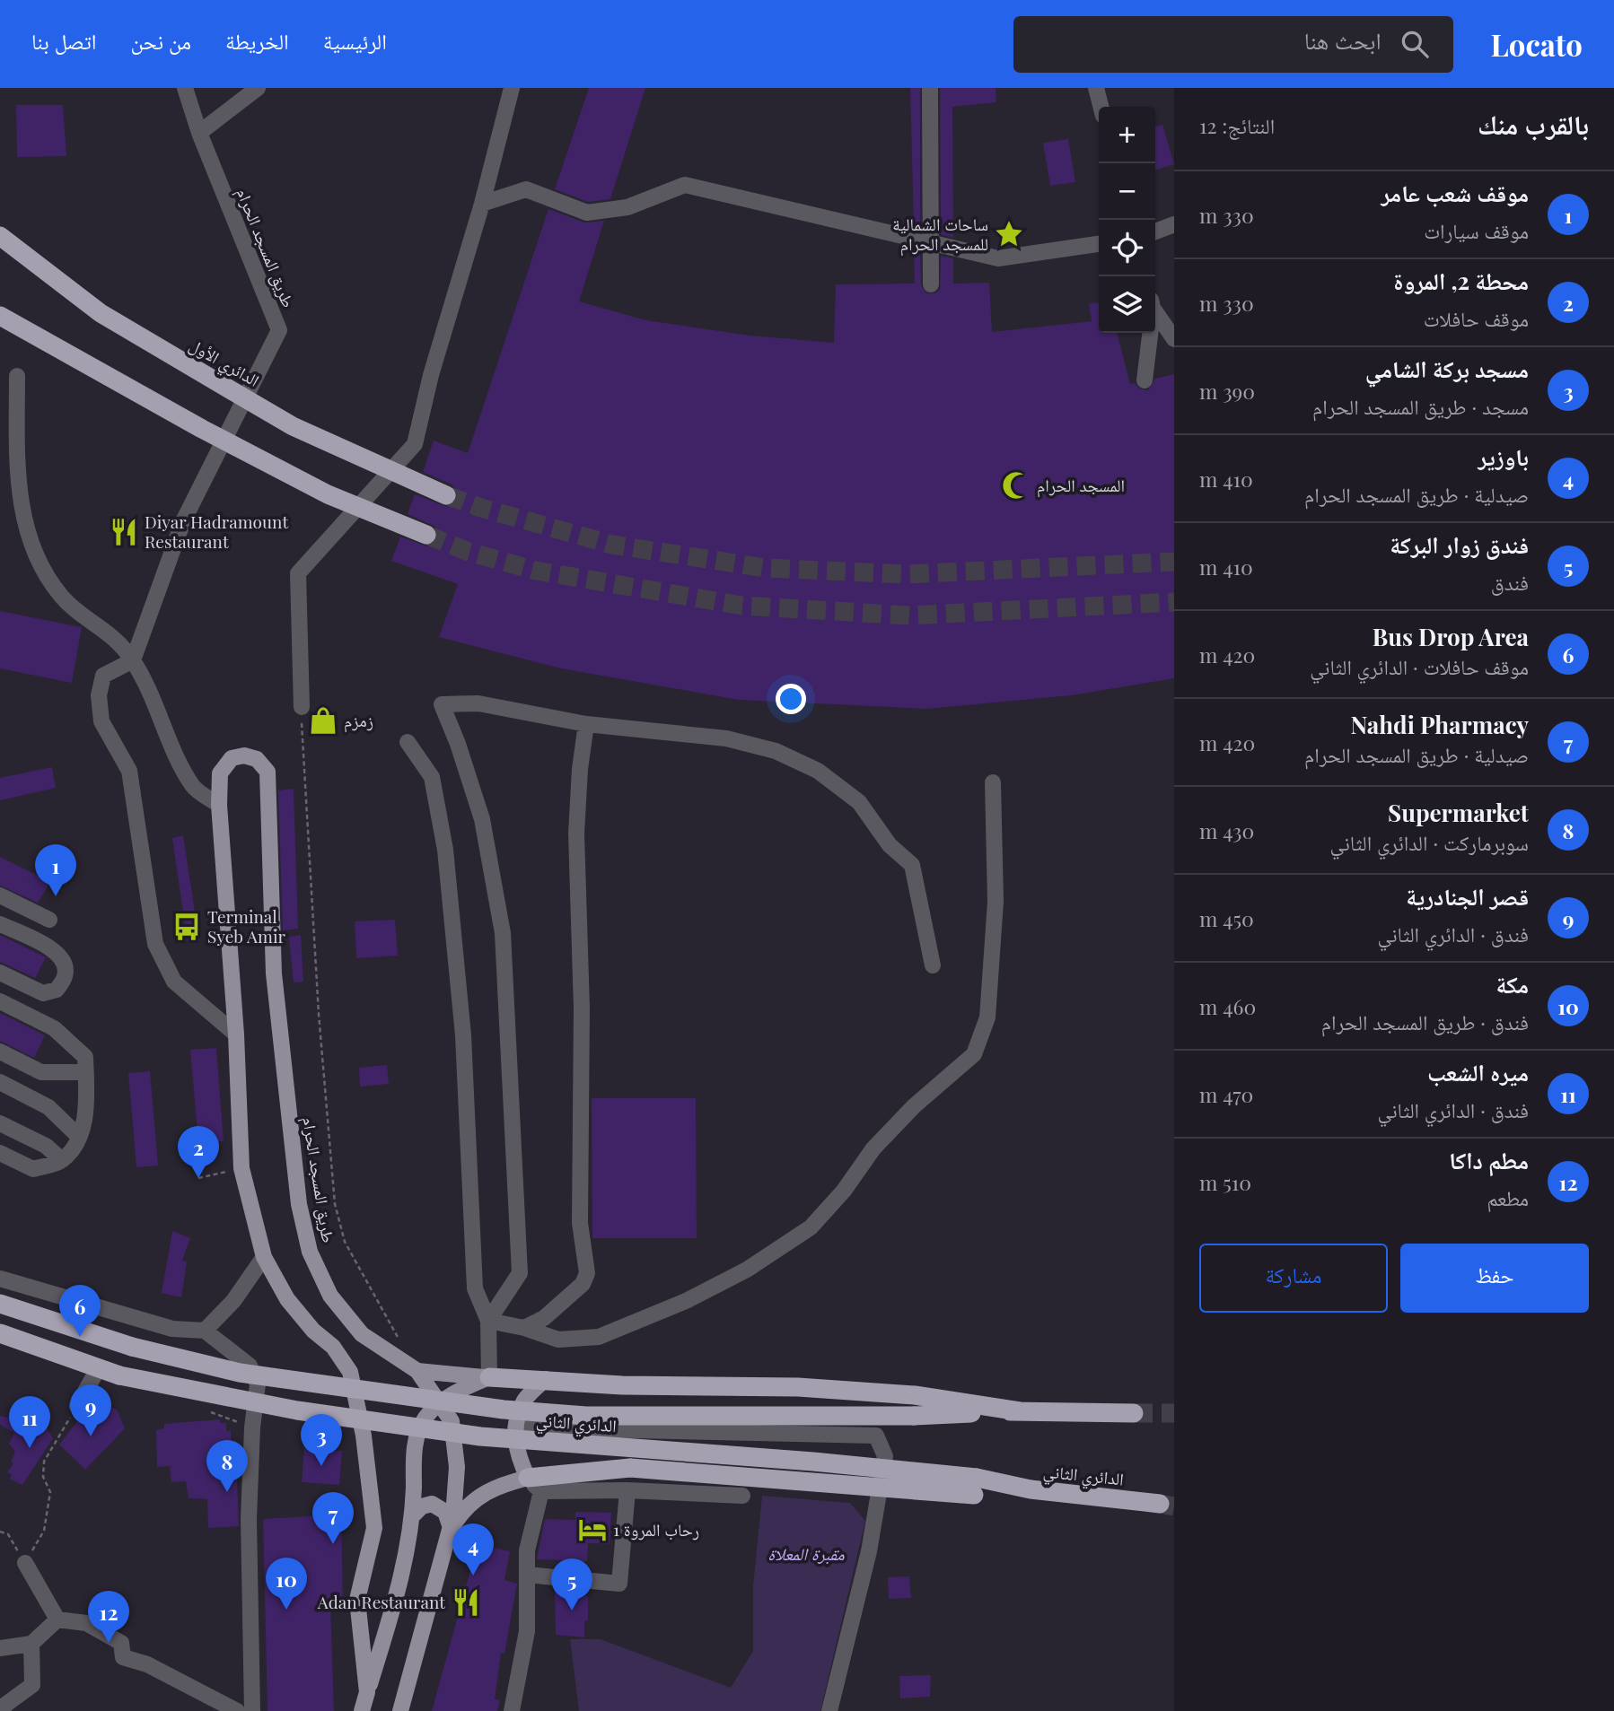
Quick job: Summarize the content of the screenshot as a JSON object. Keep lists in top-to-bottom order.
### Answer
{
  "streets": {
    "highway": ["الدائري الأول", "الدائري الثاني"],
    "main road": ["طريق المسجد الحرام"]
  },
  "parks": ["مقبرة المعلاة"],
  "places": {
    "place": ["ساحات الشمالية للمسجد الحرام"],
    "mosque": ["المسجد الحرام"],
    "restaurant": ["Diyar Hadramount Restaurant", "Adan Restaurant"],
    "shop": ["زمزم"],
    "bus stop": ["Terminal Syeb Amir"],
    "hotel": ["رحاب المروة 1"]
  },
  "page": {
    "header": "Locato",
    "search": "ابحث هنا",
    "nav": [
      "الرئيسية",
      "الخريطة",
      "من نحن",
      "اتصل بنا"
    ],
    "heading": ["بالقرب منك", "النتائج: 12"],
    "map_buttons": ["+", "−"],
    "list": [
      {
        "mark": "1",
        "name": "موقف شعب عامر",
        "note": "موقف سيارات",
        "value": "330 m"
      },
      {
        "mark": "2",
        "name": "محطة 2, المروة",
        "note": "موقف حافلات",
        "value": "330 m"
      },
      {
        "mark": "3",
        "name": "مسجد بركة الشامي",
        "note": "مسجد · طريق المسجد الحرام",
        "value": "390 m"
      },
      {
        "mark": "4",
        "name": "باوزير",
        "note": "صيدلية · طريق المسجد الحرام",
        "value": "410 m"
      },
      {
        "mark": "5",
        "name": "فندق زوار البركة",
        "note": "فندق",
        "value": "410 m"
      },
      {
        "mark": "6",
        "name": "Bus Drop Area",
        "note": "موقف حافلات · الدائري الثاني",
        "value": "420 m"
      },
      {
        "mark": "7",
        "name": "Nahdi Pharmacy",
        "note": "صيدلية · طريق المسجد الحرام",
        "value": "420 m"
      },
      {
        "mark": "8",
        "name": "Supermarket",
        "note": "سوبرماركت · الدائري الثاني",
        "value": "430 m"
      },
      {
        "mark": "9",
        "name": "قصر الجنادرية",
        "note": "فندق · الدائري الثاني",
        "value": "450 m"
      },
      {
        "mark": "10",
        "name": "مكة",
        "note": "فندق · طريق المسجد الحرام",
        "value": "460 m"
      },
      {
        "mark": "11",
        "name": "ميره الشعب",
        "note": "فندق · الدائري الثاني",
        "value": "470 m"
      },
      {
        "mark": "12",
        "name": "مطم داكا",
        "note": "مطعم",
        "value": "510 m"
      }
    ],
    "pins": [
      "1",
      "2",
      "6",
      "9",
      "11",
      "3",
      "8",
      "7",
      "4",
      "10",
      "5",
      "12"
    ],
    "buttons": ["حفظ", "مشاركة"]
  }
}
